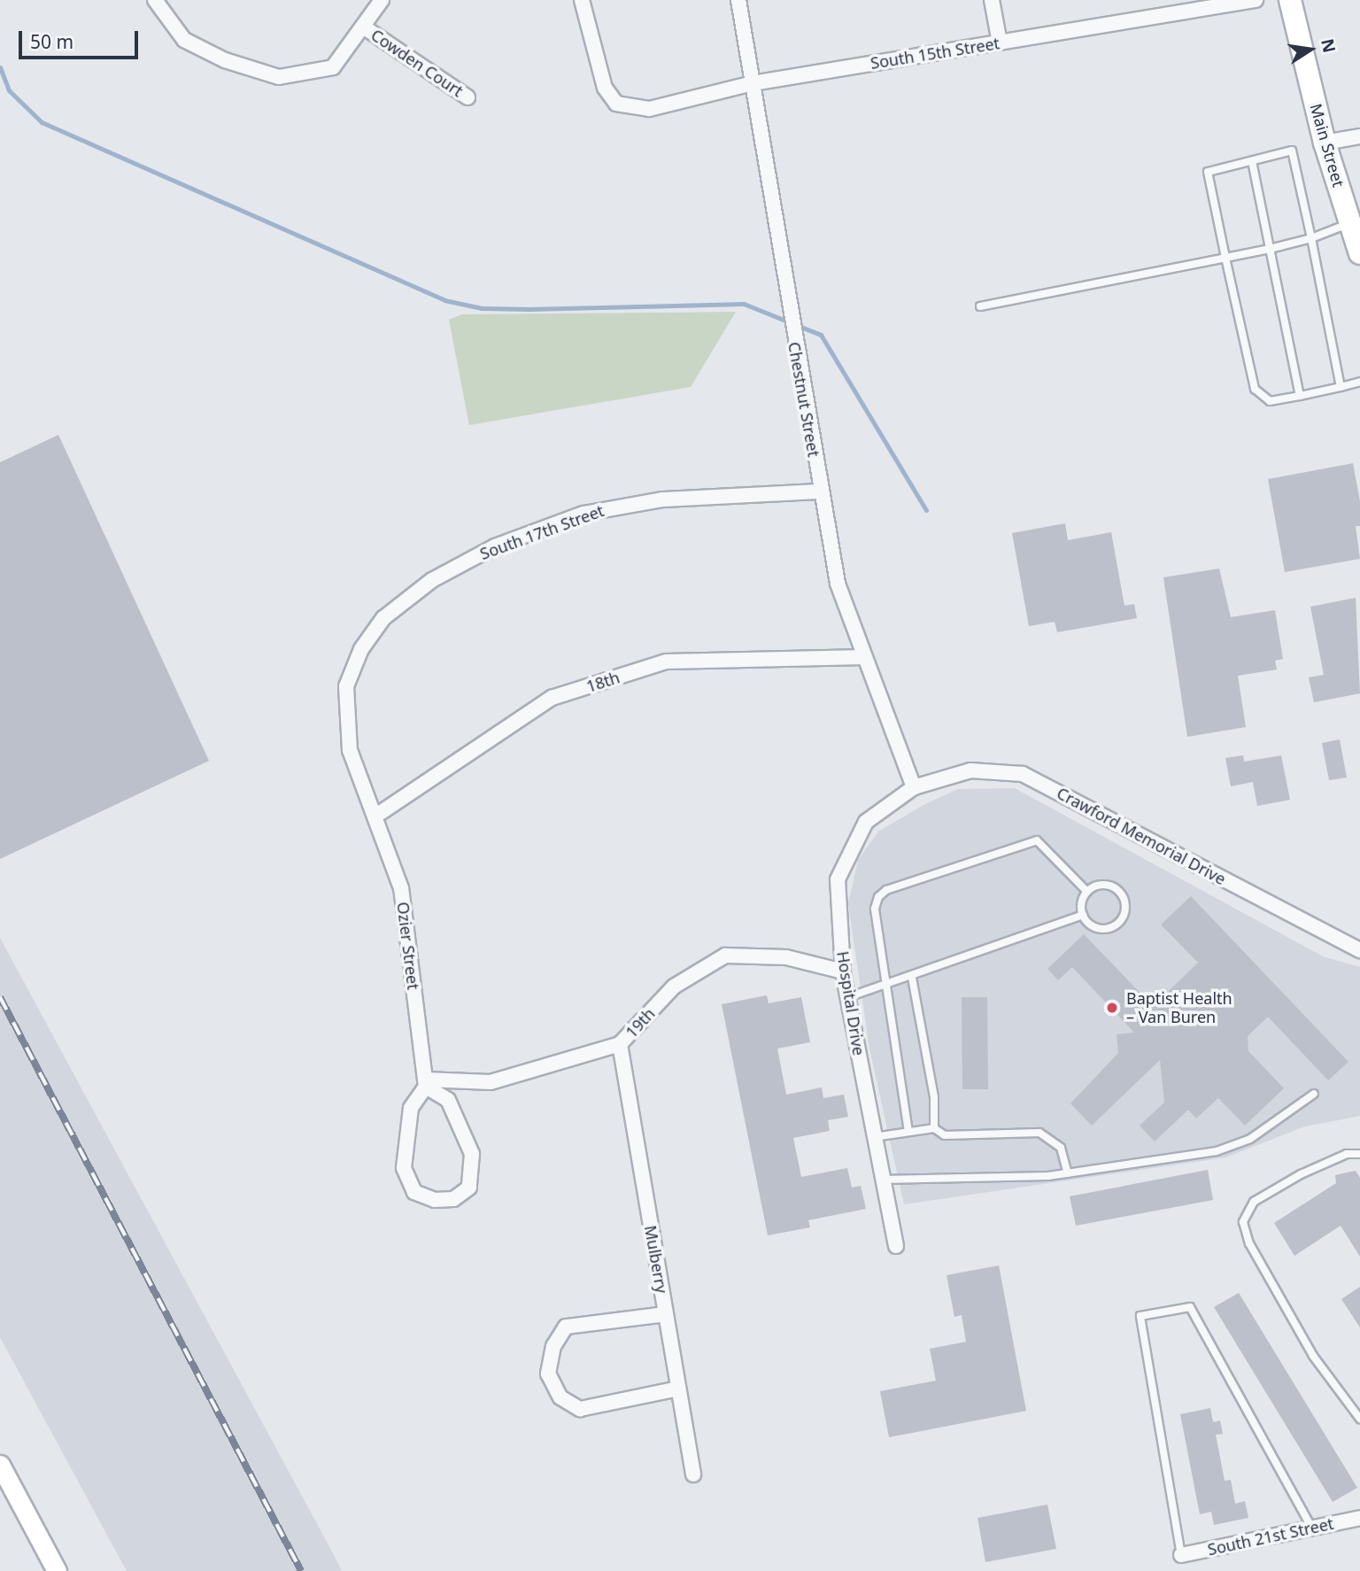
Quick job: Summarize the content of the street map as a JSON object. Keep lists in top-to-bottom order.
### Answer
{
  "streets": {
    "main road": ["Main Street"],
    "street": [
      "South 15th Street",
      "Cowden Court",
      "Chestnut Street",
      "South 17th Street",
      "18th",
      "Crawford Memorial Drive",
      "Ozier Street",
      "Hospital Drive",
      "19th",
      "Mulberry",
      "South 21st Street"
    ]
  },
  "crossings": [
    ["South 15th Street", "Chestnut Street"],
    ["Chestnut Street", "South 17th Street"],
    ["Chestnut Street", "18th"],
    ["Chestnut Street", "Crawford Memorial Drive"],
    ["Chestnut Street", "Hospital Drive"],
    ["South 17th Street", "18th"],
    ["South 17th Street", "Ozier Street"],
    ["18th", "Ozier Street"],
    ["Crawford Memorial Drive", "Hospital Drive"],
    ["Ozier Street", "19th"],
    ["Hospital Drive", "19th"],
    ["19th", "Mulberry"]
  ],
  "places": ["Baptist Health – Van Buren"],
  "scale_bar": "50 m",
  "north": "right"
}
